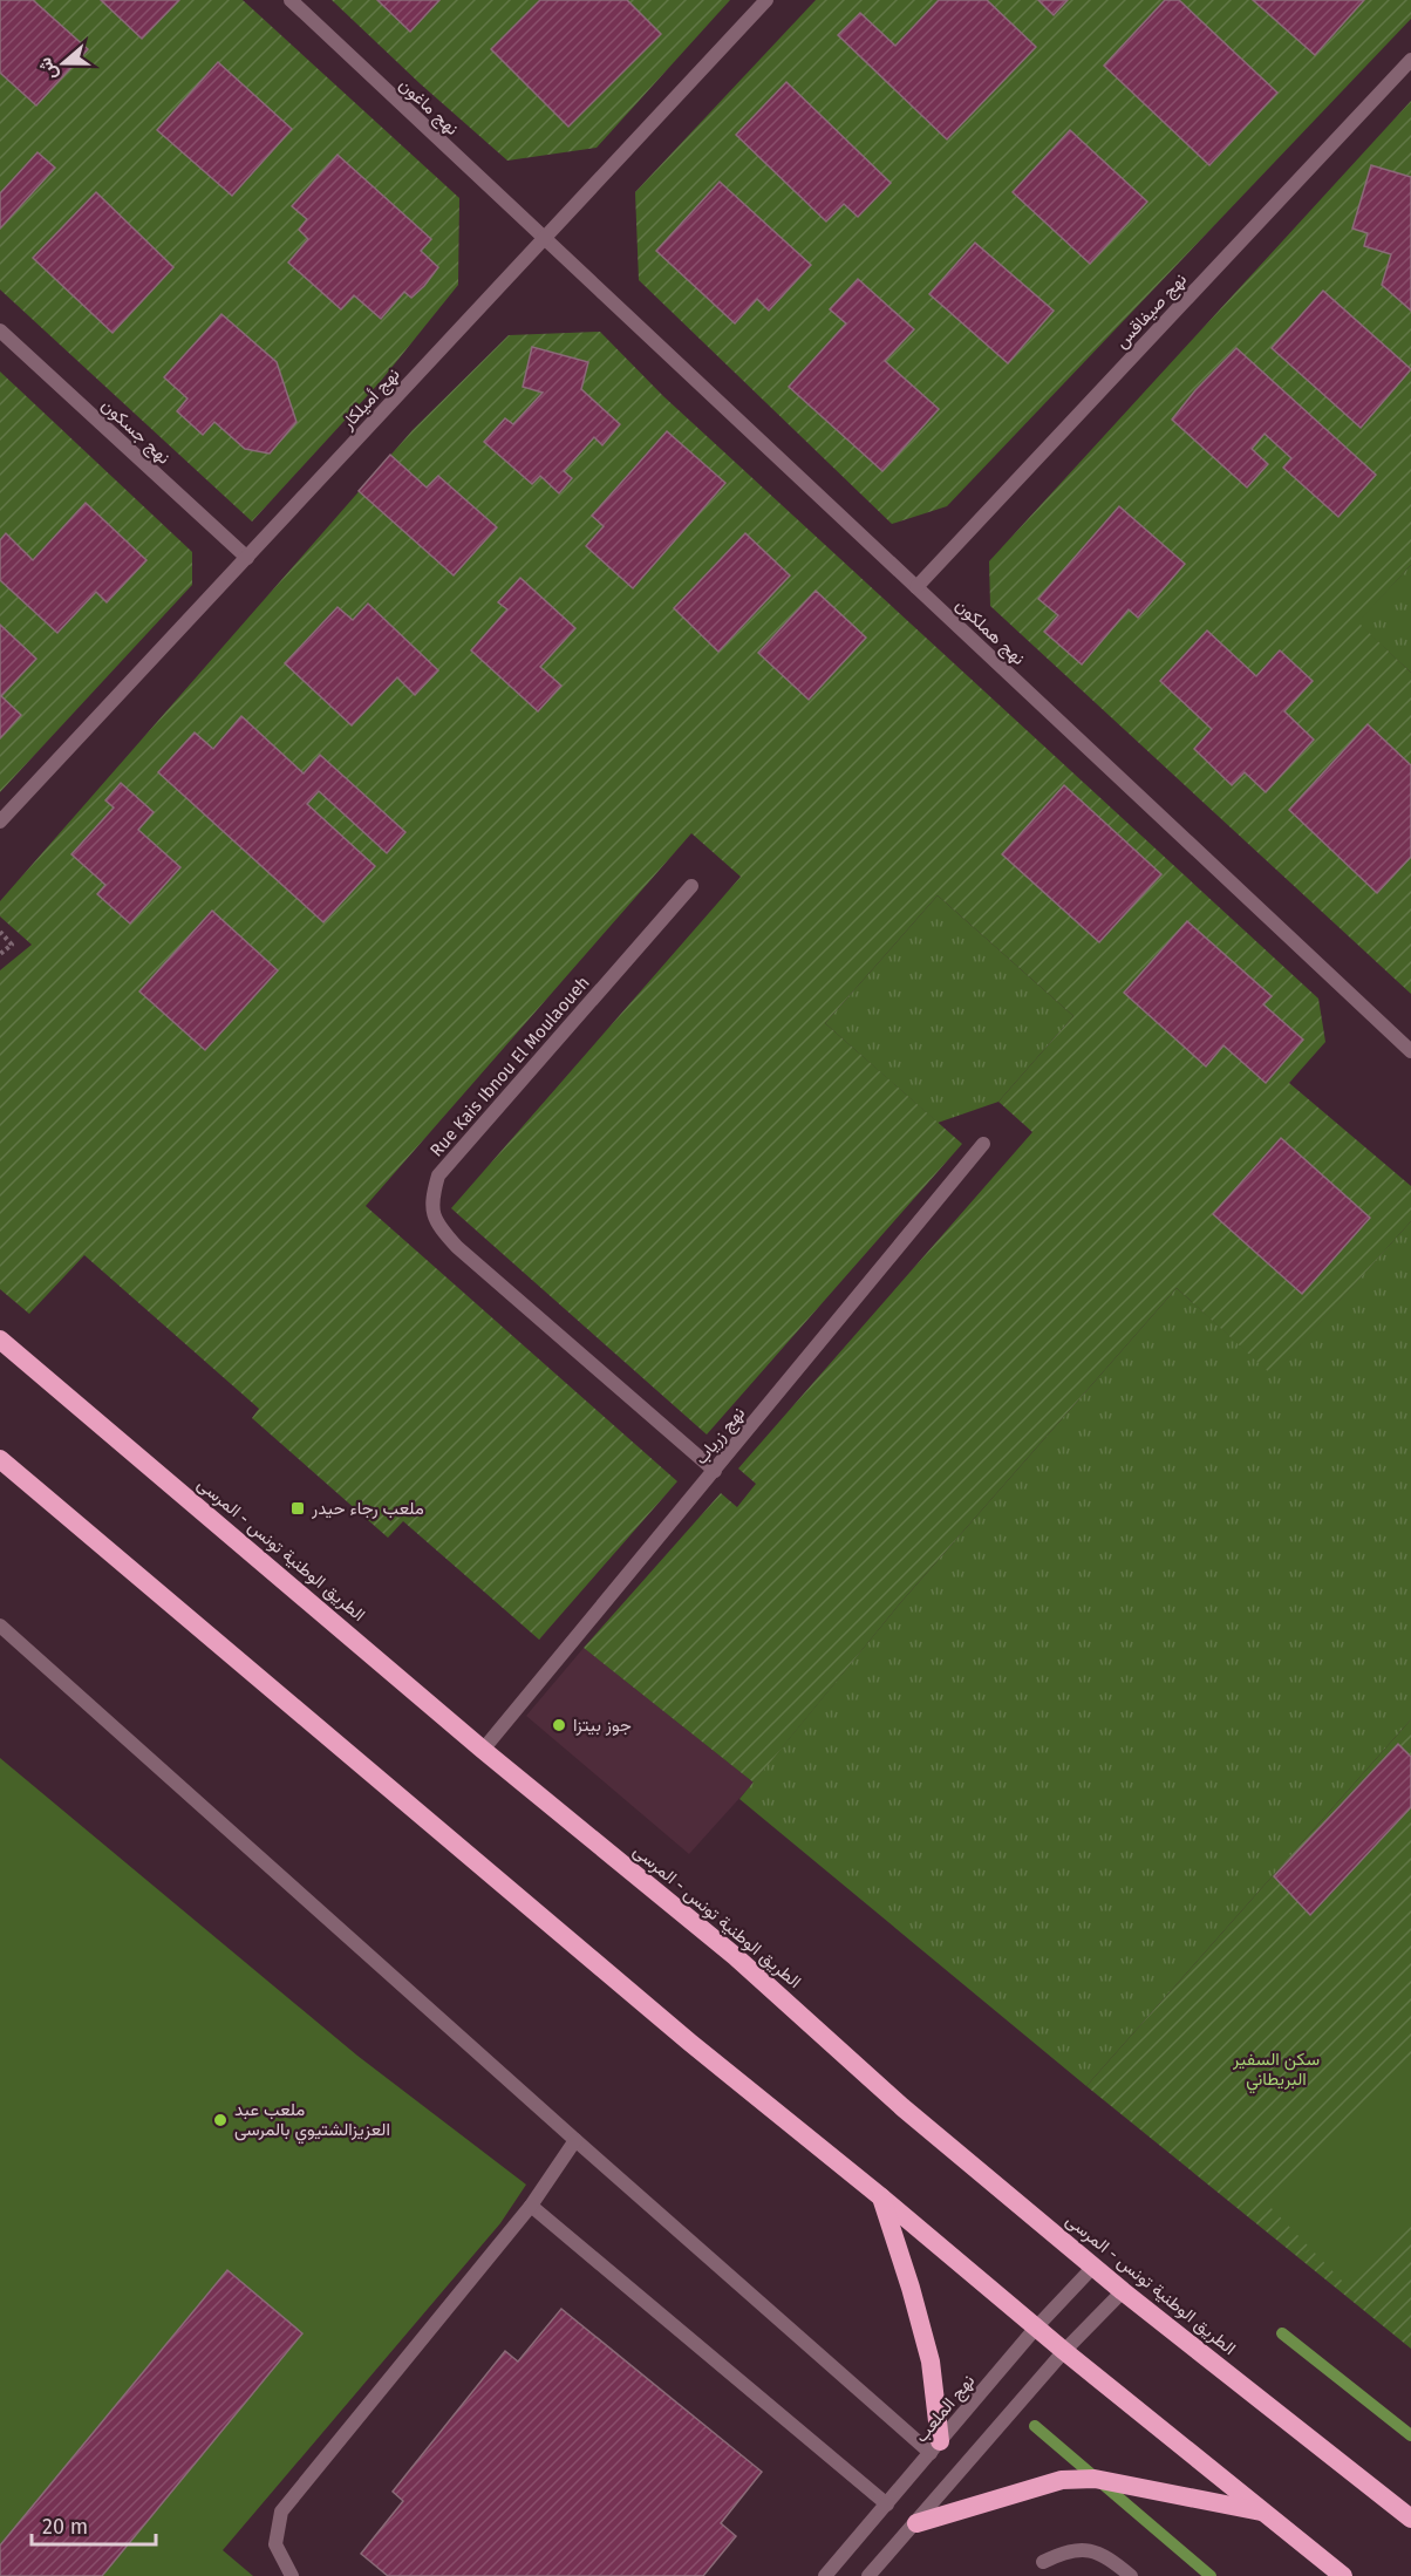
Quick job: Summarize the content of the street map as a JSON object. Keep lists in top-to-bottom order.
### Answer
{
  "streets": {
    "highway": ["الطريق الوطنية تونس - المرسى"],
    "street": [
      "نهج ماغون",
      "نهج صيفاقس",
      "نهج أميلكار",
      "نهج جسكون",
      "نهج هملكون",
      "Rue Kais Ibnou El Moulaoueh",
      "نهج زرياب",
      "نهج الملعب"
    ]
  },
  "crossings": [
    ["نهج ماغون", "نهج أميلكار"],
    ["نهج ماغون", "نهج هملكون"],
    ["نهج صيفاقس", "نهج هملكون"],
    ["نهج أميلكار", "نهج جسكون"],
    ["نهج أميلكار", "نهج هملكون"],
    ["Rue Kais Ibnou El Moulaoueh", "نهج زرياب"],
    ["نهج زرياب", "الطريق الوطنية تونس - المرسى"],
    ["الطريق الوطنية تونس - المرسى", "نهج الملعب"]
  ],
  "parks": ["سكن السفير البريطاني"],
  "places": {
    "transit": ["ملعب رجاء حيدر"],
    "other": ["جوز بيتزا", "ملعب عبد العزيزالشتيوي بالمرسى"]
  },
  "scale_bar": "20 m",
  "north": "left"
}
